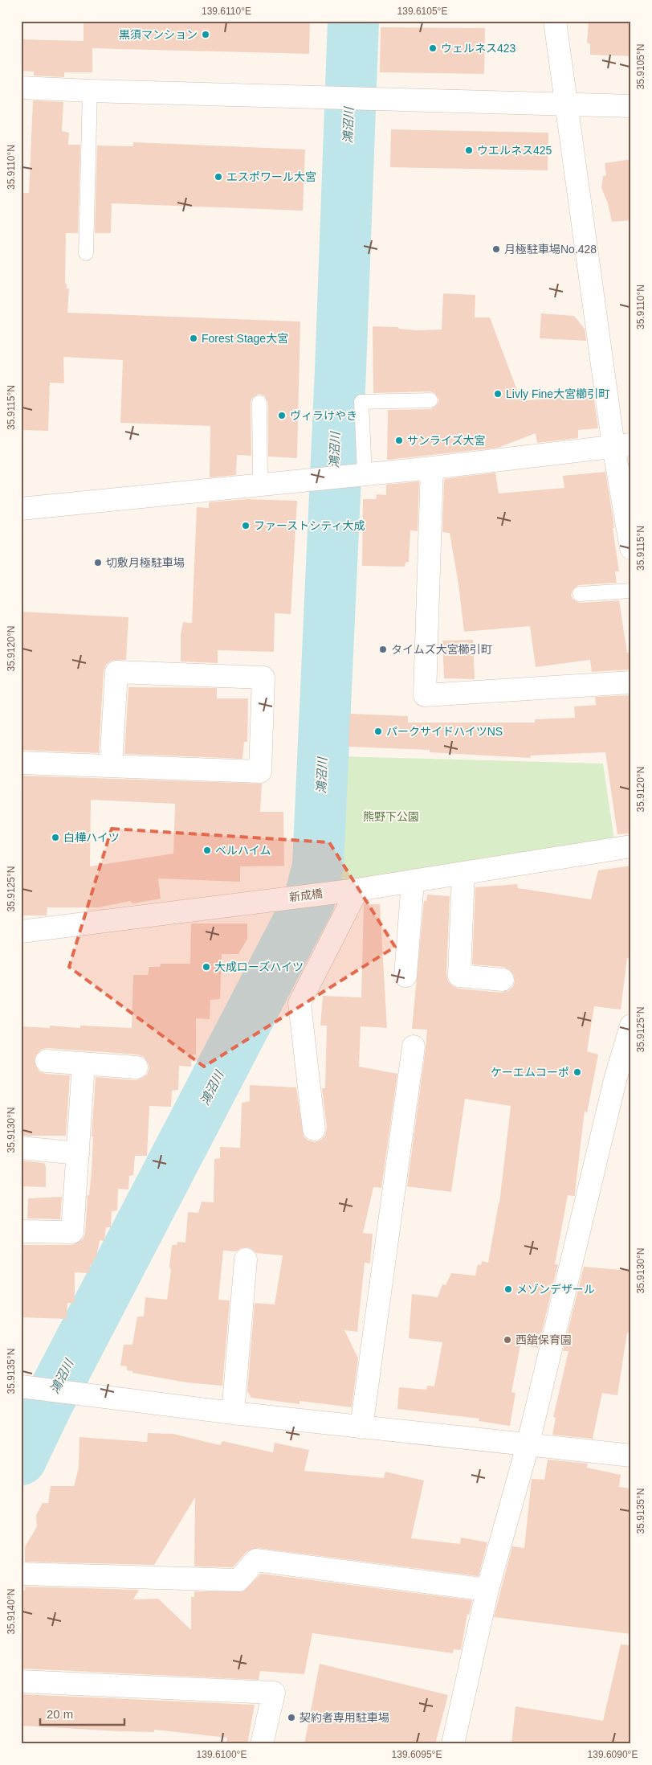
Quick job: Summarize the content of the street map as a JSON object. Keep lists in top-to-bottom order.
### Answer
{
  "streets": {
    "street": ["新成橋"]
  },
  "water": ["鴻沼川"],
  "parks": ["熊野下公園"],
  "places": [
    "黒須マンション",
    "ウェルネス423",
    "ウエルネス425",
    "エスポワール大宮",
    "月極駐車場No.428",
    "Forest Stage大宮",
    "Livly Fine大宮櫛引町",
    "ヴィラけやき",
    "サンライズ大宮",
    "ファーストシティ大成",
    "切敷月極駐車場",
    "タイムズ大宮櫛引町",
    "パークサイドハイツNS",
    "白樺ハイツ",
    "ベルハイム",
    "大成ローズハイツ",
    "ケーエムコーポ",
    "メゾンデザール",
    "西舘保育園",
    "契約者専用駐車場"
  ],
  "scale_bar": "20 m",
  "coordinates": [
    "139.6110°E",
    "139.6105°E",
    "35.9105°N",
    "35.9110°N",
    "35.9115°N",
    "35.9120°N",
    "35.9125°N",
    "35.9130°N",
    "35.9135°N",
    "35.9140°N",
    "139.6100°E",
    "139.6095°E",
    "139.6090°E"
  ]
}
